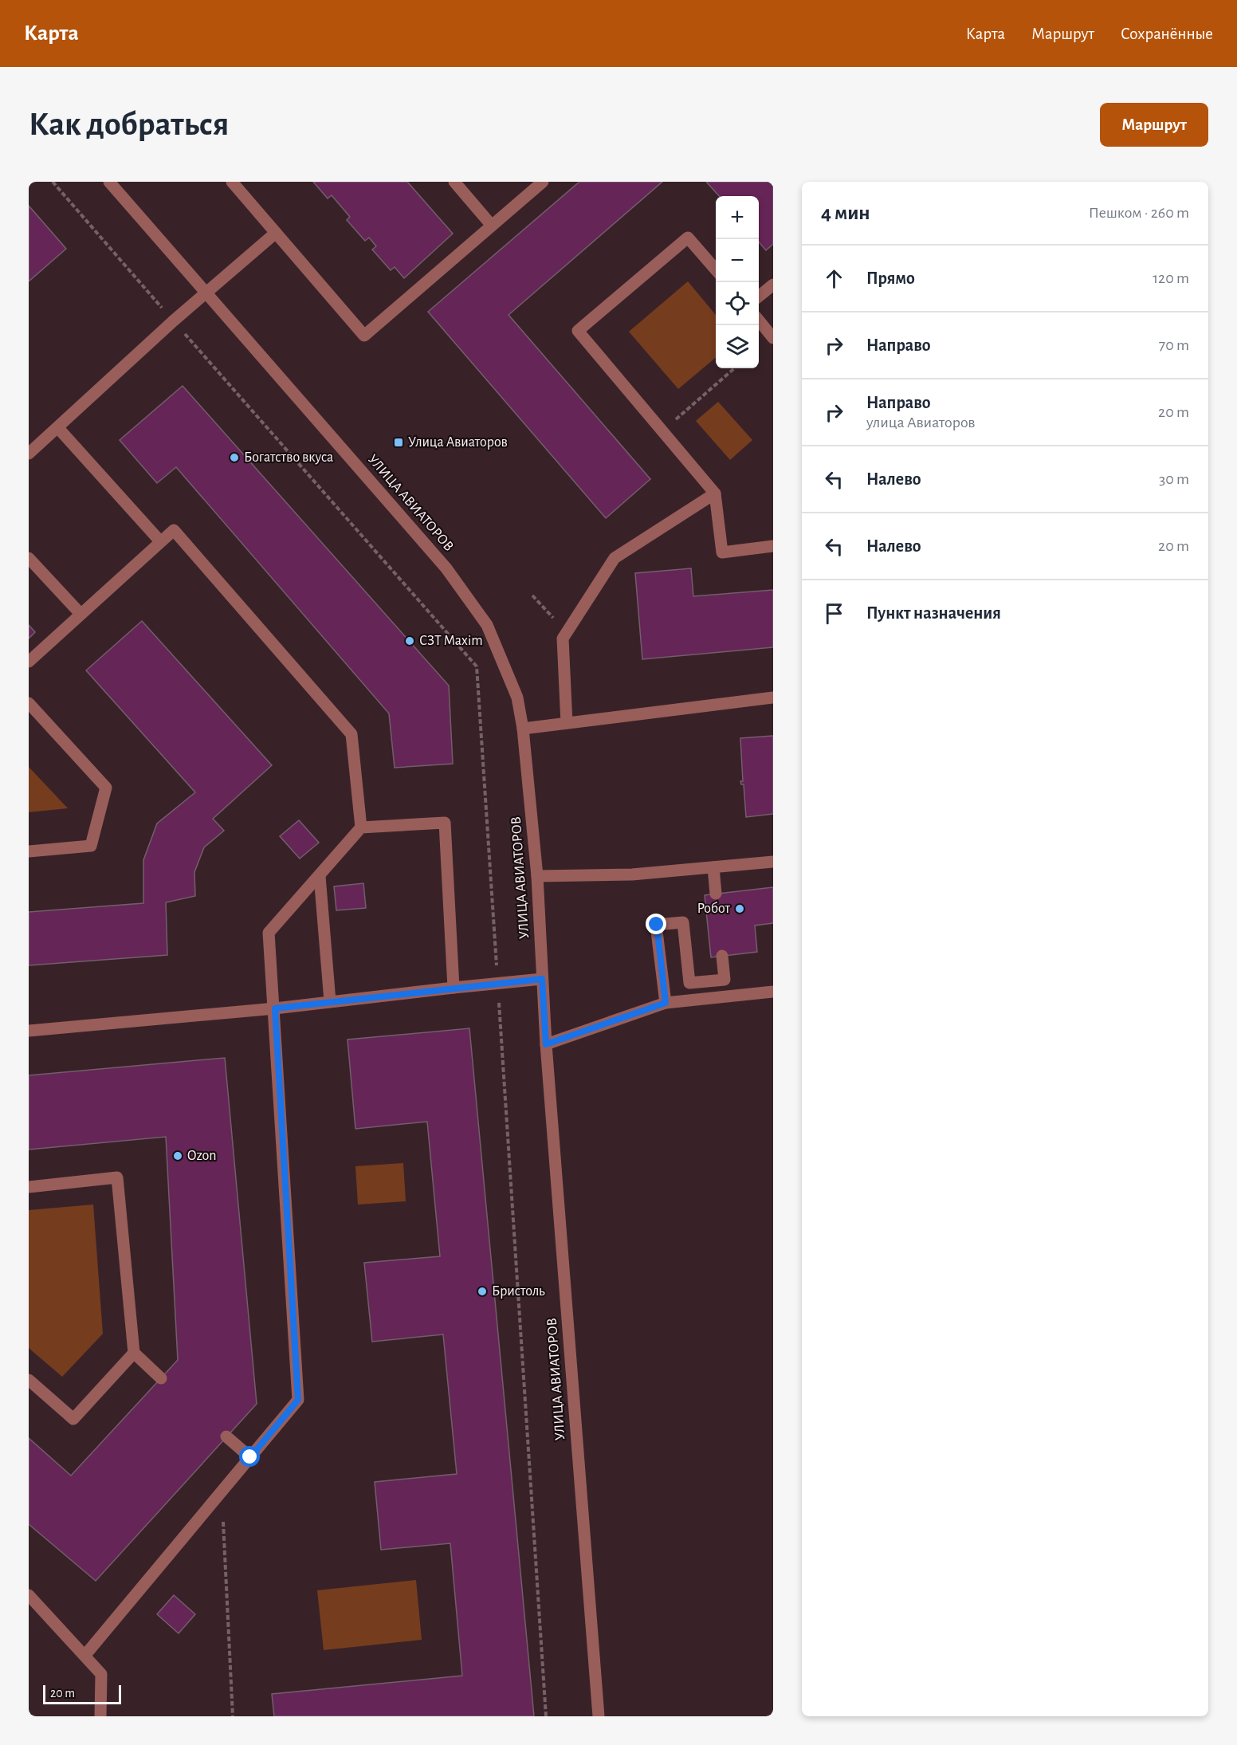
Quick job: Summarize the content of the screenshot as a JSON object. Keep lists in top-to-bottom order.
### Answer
{
  "streets": {
    "street": ["УЛИЦА АВИАТОРОВ"]
  },
  "places": {
    "transit": ["Улица Авиаторов"],
    "other": [
      "Богатство вкуса",
      "СЗТ Maxim",
      "Робот",
      "Ozon",
      "Бристоль"
    ]
  },
  "scale_bar": "20 m",
  "page": {
    "header": "Карта",
    "nav": ["Карта", "Маршрут", "Сохранённые"],
    "buttons": "Маршрут",
    "title": "Как добраться",
    "heading": ["4 мин", "Пешком · 260 m"],
    "map_buttons": ["+", "−"],
    "list": [
      ["Прямо", "120 m"],
      ["Направо", "70 m"],
      ["Направо", "улица Авиаторов", "20 m"],
      ["Налево", "30 m"],
      ["Налево", "20 m"],
      "Пункт назначения"
    ],
    "scale": "20 m"
  }
}
